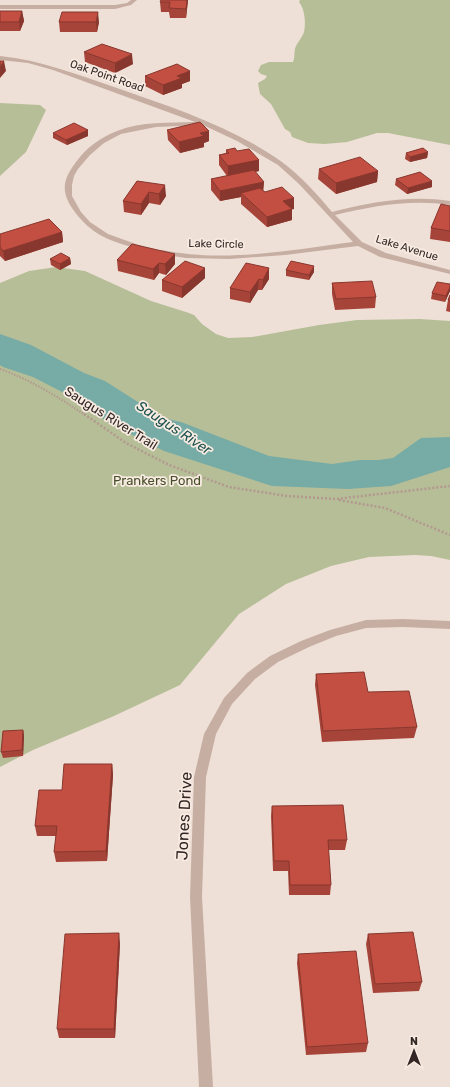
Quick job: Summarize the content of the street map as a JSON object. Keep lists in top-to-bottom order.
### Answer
{
  "streets": {
    "street": [
      "Oak Point Road",
      "Lake Circle",
      "Lake Avenue",
      "Jones Drive"
    ],
    "path": ["Saugus River Trail"]
  },
  "crossings": [
    ["Oak Point Road", "Lake Circle"],
    ["Lake Circle", "Lake Avenue"]
  ],
  "water": ["Saugus River"],
  "parks": ["Prankers Pond"],
  "north": "top"
}
